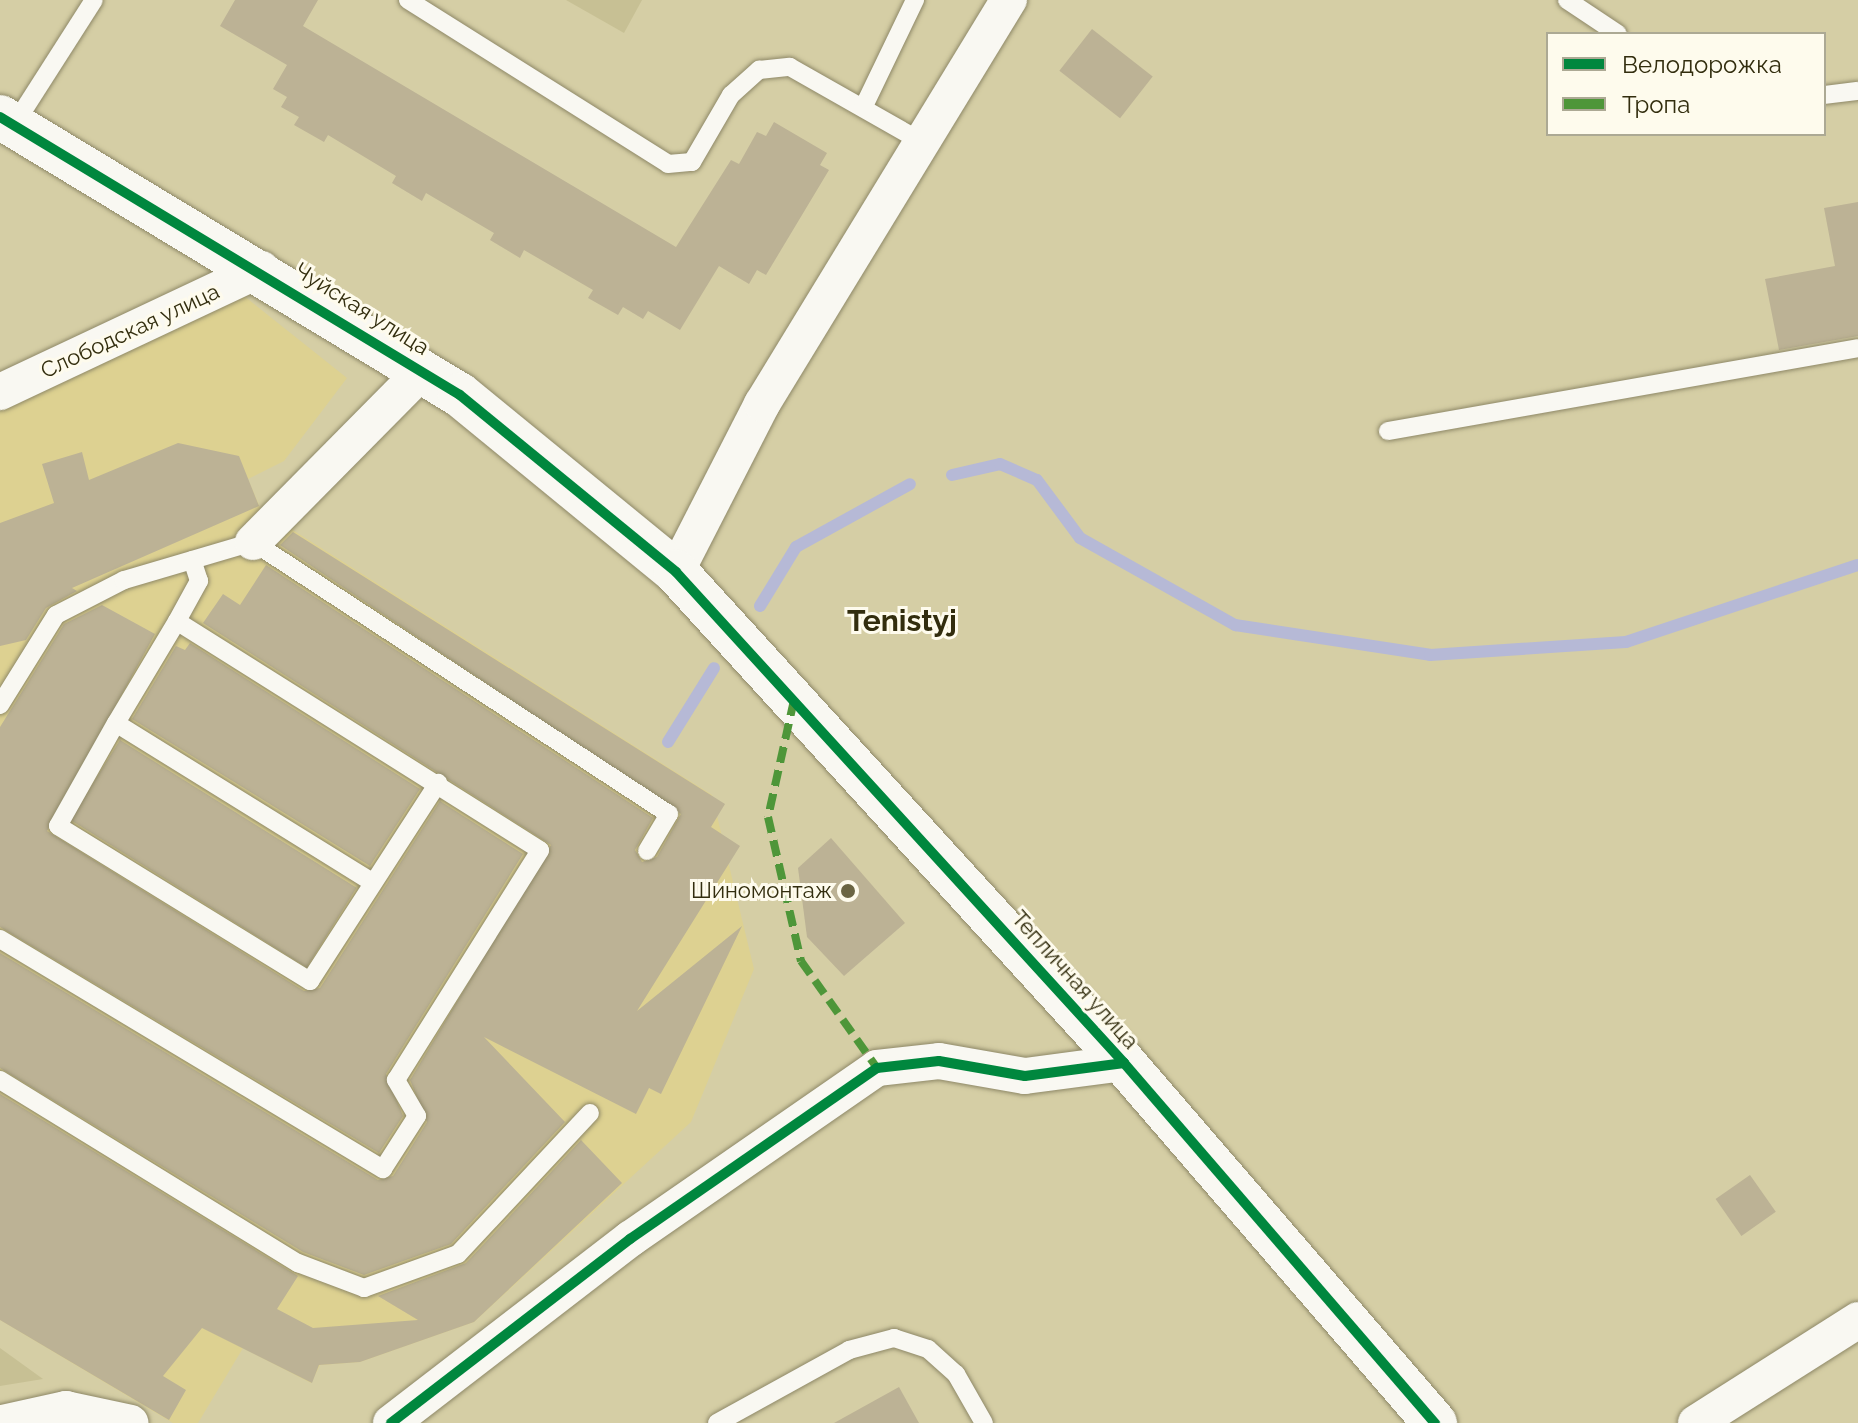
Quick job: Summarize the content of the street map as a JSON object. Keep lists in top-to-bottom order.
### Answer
{
  "streets": {
    "street": ["Чуйская улица", "Слободская улица", "Тепличная улица"]
  },
  "crossings": [
    ["Чуйская улица", "Слободская улица"],
    ["Чуйская улица", "Тепличная улица"]
  ],
  "districts": ["Tenistyj"],
  "places": ["Шиномонтаж"],
  "legend": ["Велодорожка", "Тропа"]
}
